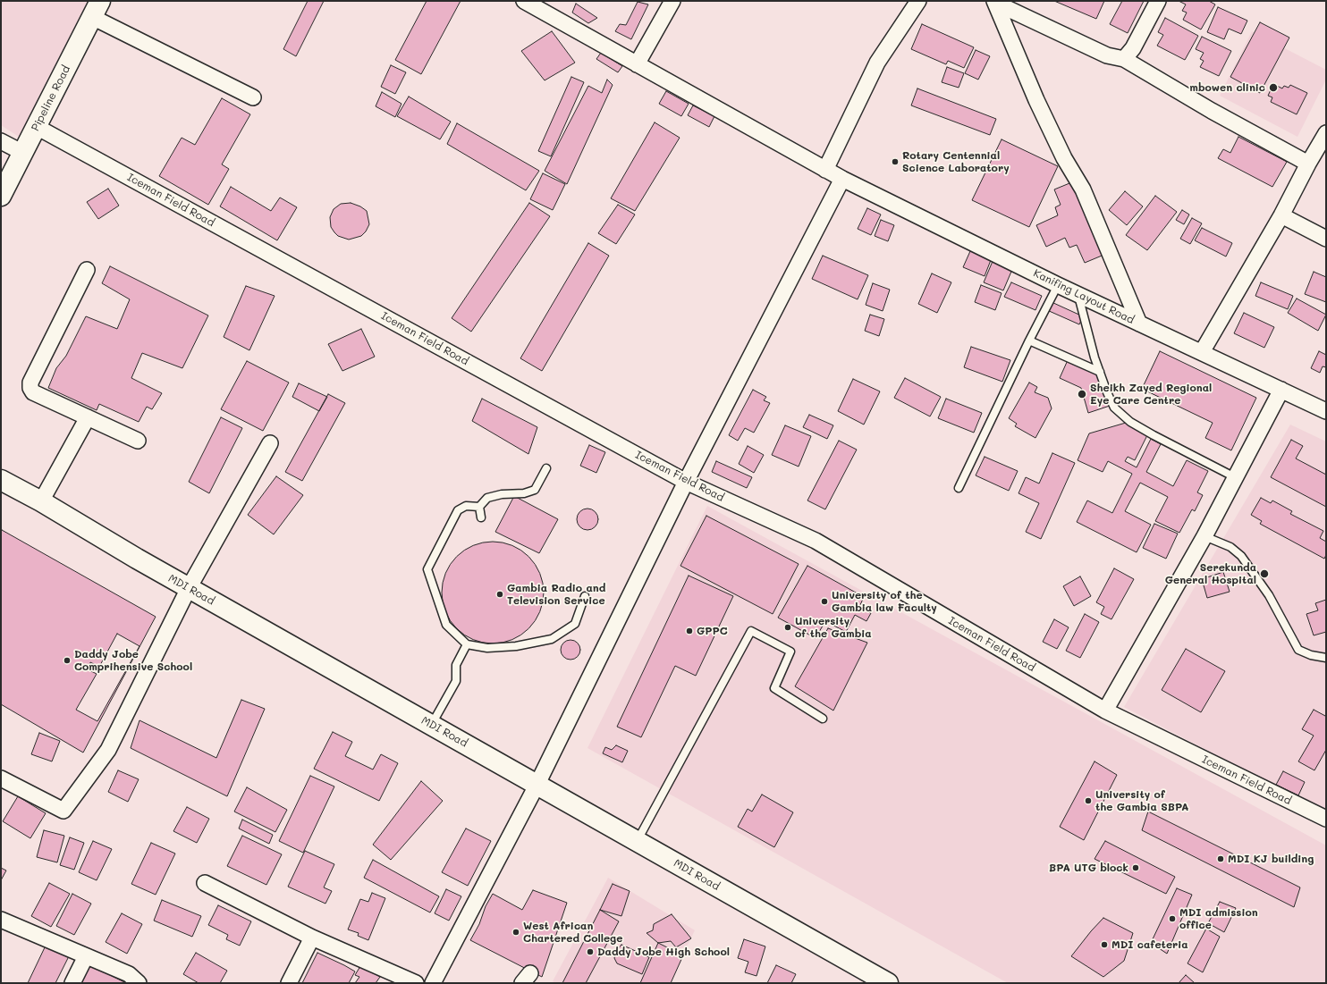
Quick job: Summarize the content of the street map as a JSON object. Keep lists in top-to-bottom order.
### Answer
{
  "streets": {
    "street": [
      "Pipeline Road",
      "Iceman Field Road",
      "Kanifing Layout Road",
      "MDI Road"
    ]
  },
  "crossings": [
    ["Pipeline Road", "Iceman Field Road"]
  ],
  "places": [
    "mbowen clinic",
    "Rotary Centennial Science Laboratory",
    "Sheikh Zayed Regional Eye Care Centre",
    "Serekunda General Hospital",
    "Gambia Radio and Television Service",
    "University of the Gambia law Faculty",
    "University of the Gambia",
    "GPPC",
    "Daddy Jobe Comprihensive School",
    "University of the Gambia SBPA",
    "MDI KJ building",
    "BPA UTG block",
    "MDI admission office",
    "West African Chartered College",
    "MDI cafeteria",
    "Daddy Jobe High School"
  ]
}
